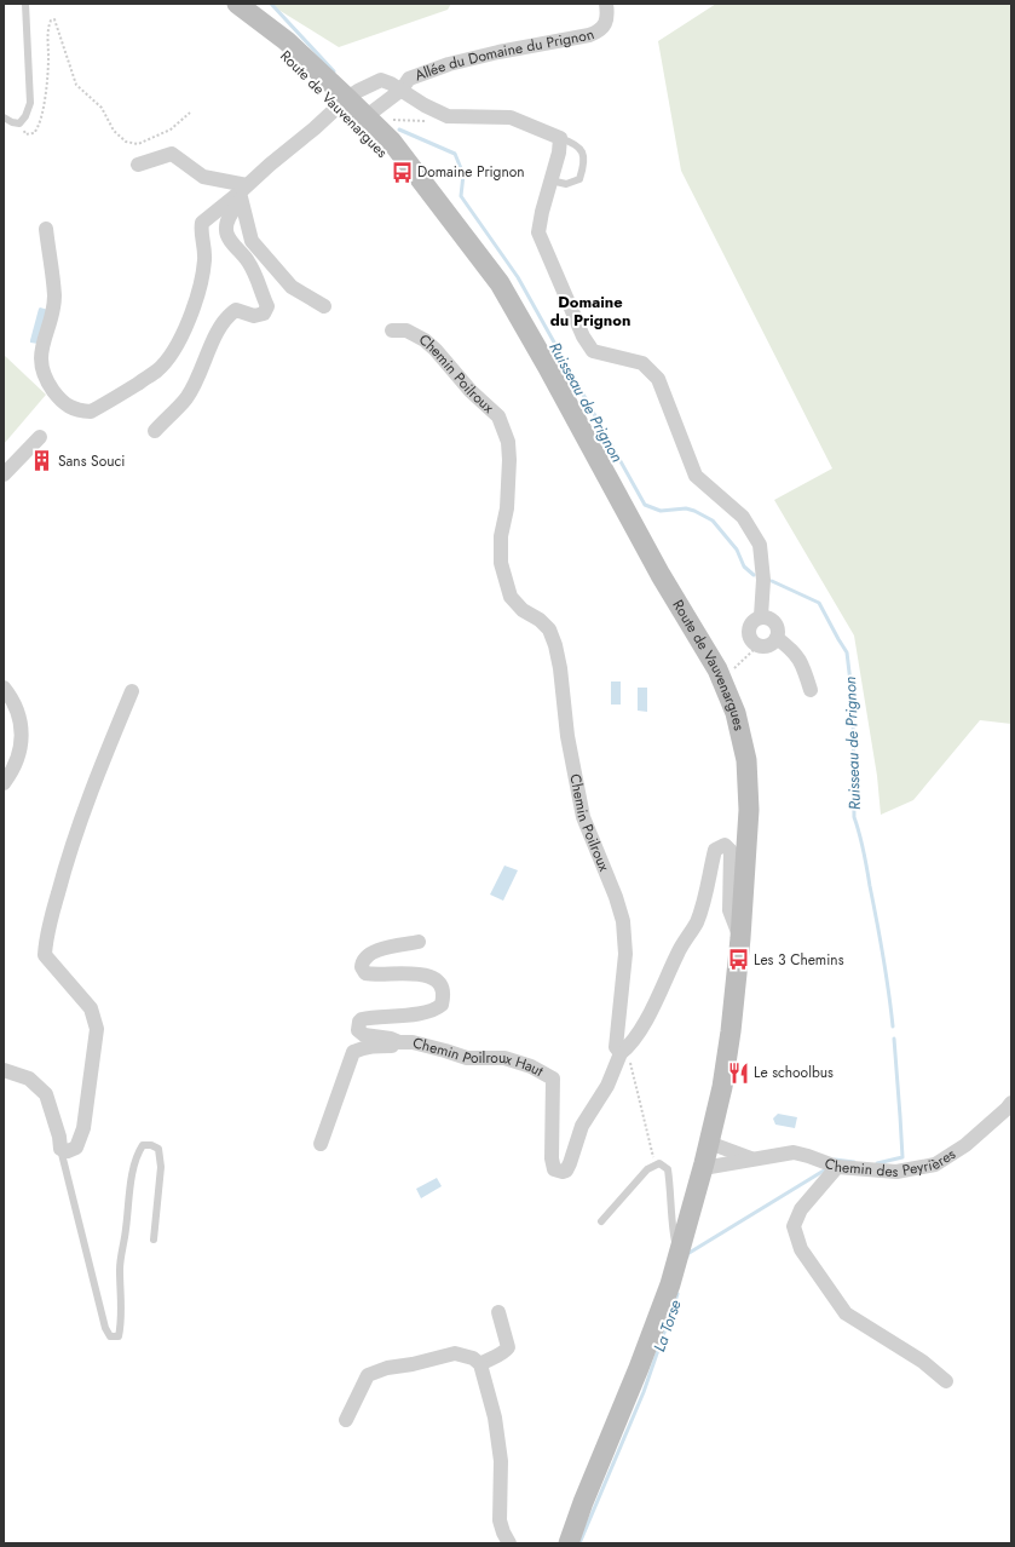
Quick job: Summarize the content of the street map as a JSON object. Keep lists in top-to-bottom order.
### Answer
{
  "streets": {
    "main road": ["Route de Vauvenargues"],
    "street": [
      "Allée du Domaine du Prignon",
      "Chemin Poilroux",
      "Chemin Poilroux Haut",
      "Chemin des Peyrières"
    ]
  },
  "crossings": [
    ["Route de Vauvenargues", "Chemin des Peyrières"],
    ["Chemin Poilroux", "Chemin Poilroux Haut"]
  ],
  "districts": ["Domaine du Prignon"],
  "water": ["Ruisseau de Prignon", "La Torse"],
  "places": {
    "bus stop": ["Domaine Prignon", "Les 3 Chemins"],
    "building": ["Sans Souci"],
    "restaurant": ["Le schoolbus"]
  }
}
